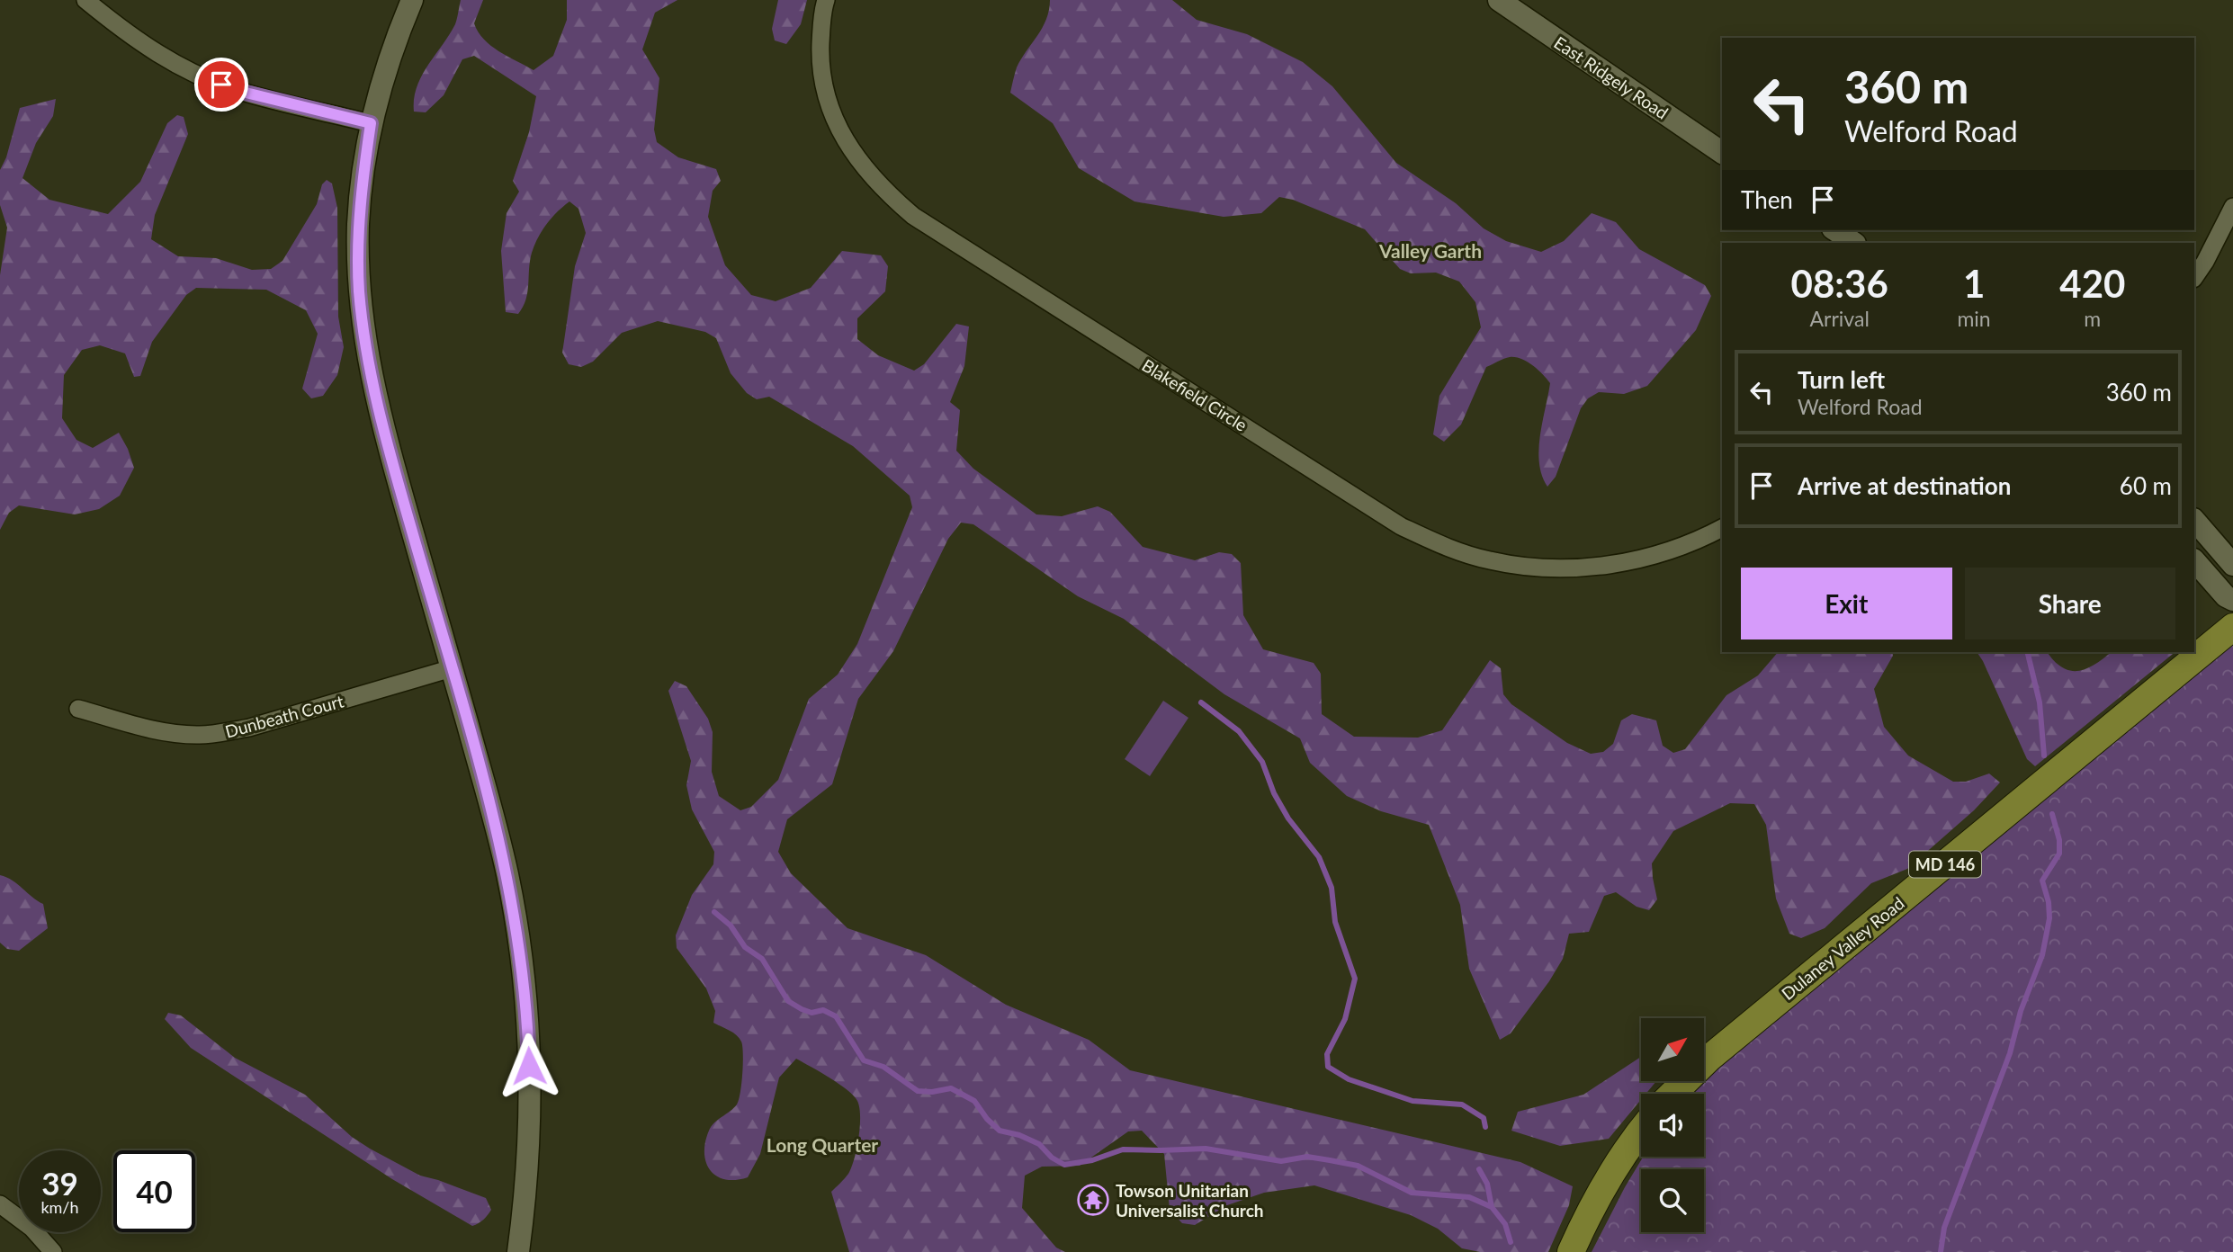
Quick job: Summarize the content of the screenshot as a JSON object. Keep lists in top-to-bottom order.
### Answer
{
  "streets": {
    "main road": ["MD 146", "Dulaney Valley Road"],
    "street": ["East Ridgely Road", "Blakefield Circle", "Dunbeath Court"]
  },
  "districts": ["Valley Garth", "Long Quarter"],
  "places": {
    "temple": ["Towson Unitarian Universalist Church"]
  },
  "north": "top right",
  "page": {
    "turn": ["360 m", "Welford Road"],
    "then": "Then",
    "eta": [
      "08:36",
      "Arrival",
      "1",
      "min",
      "420",
      "m"
    ],
    "list": [
      {
        "name": "Turn left",
        "note": "Welford Road",
        "value": "360 m"
      },
      {
        "name": "Arrive at destination",
        "value": "60 m"
      }
    ],
    "buttons": ["Exit", "Share"],
    "speed": "39 km/h",
    "limit": "40"
  }
}
